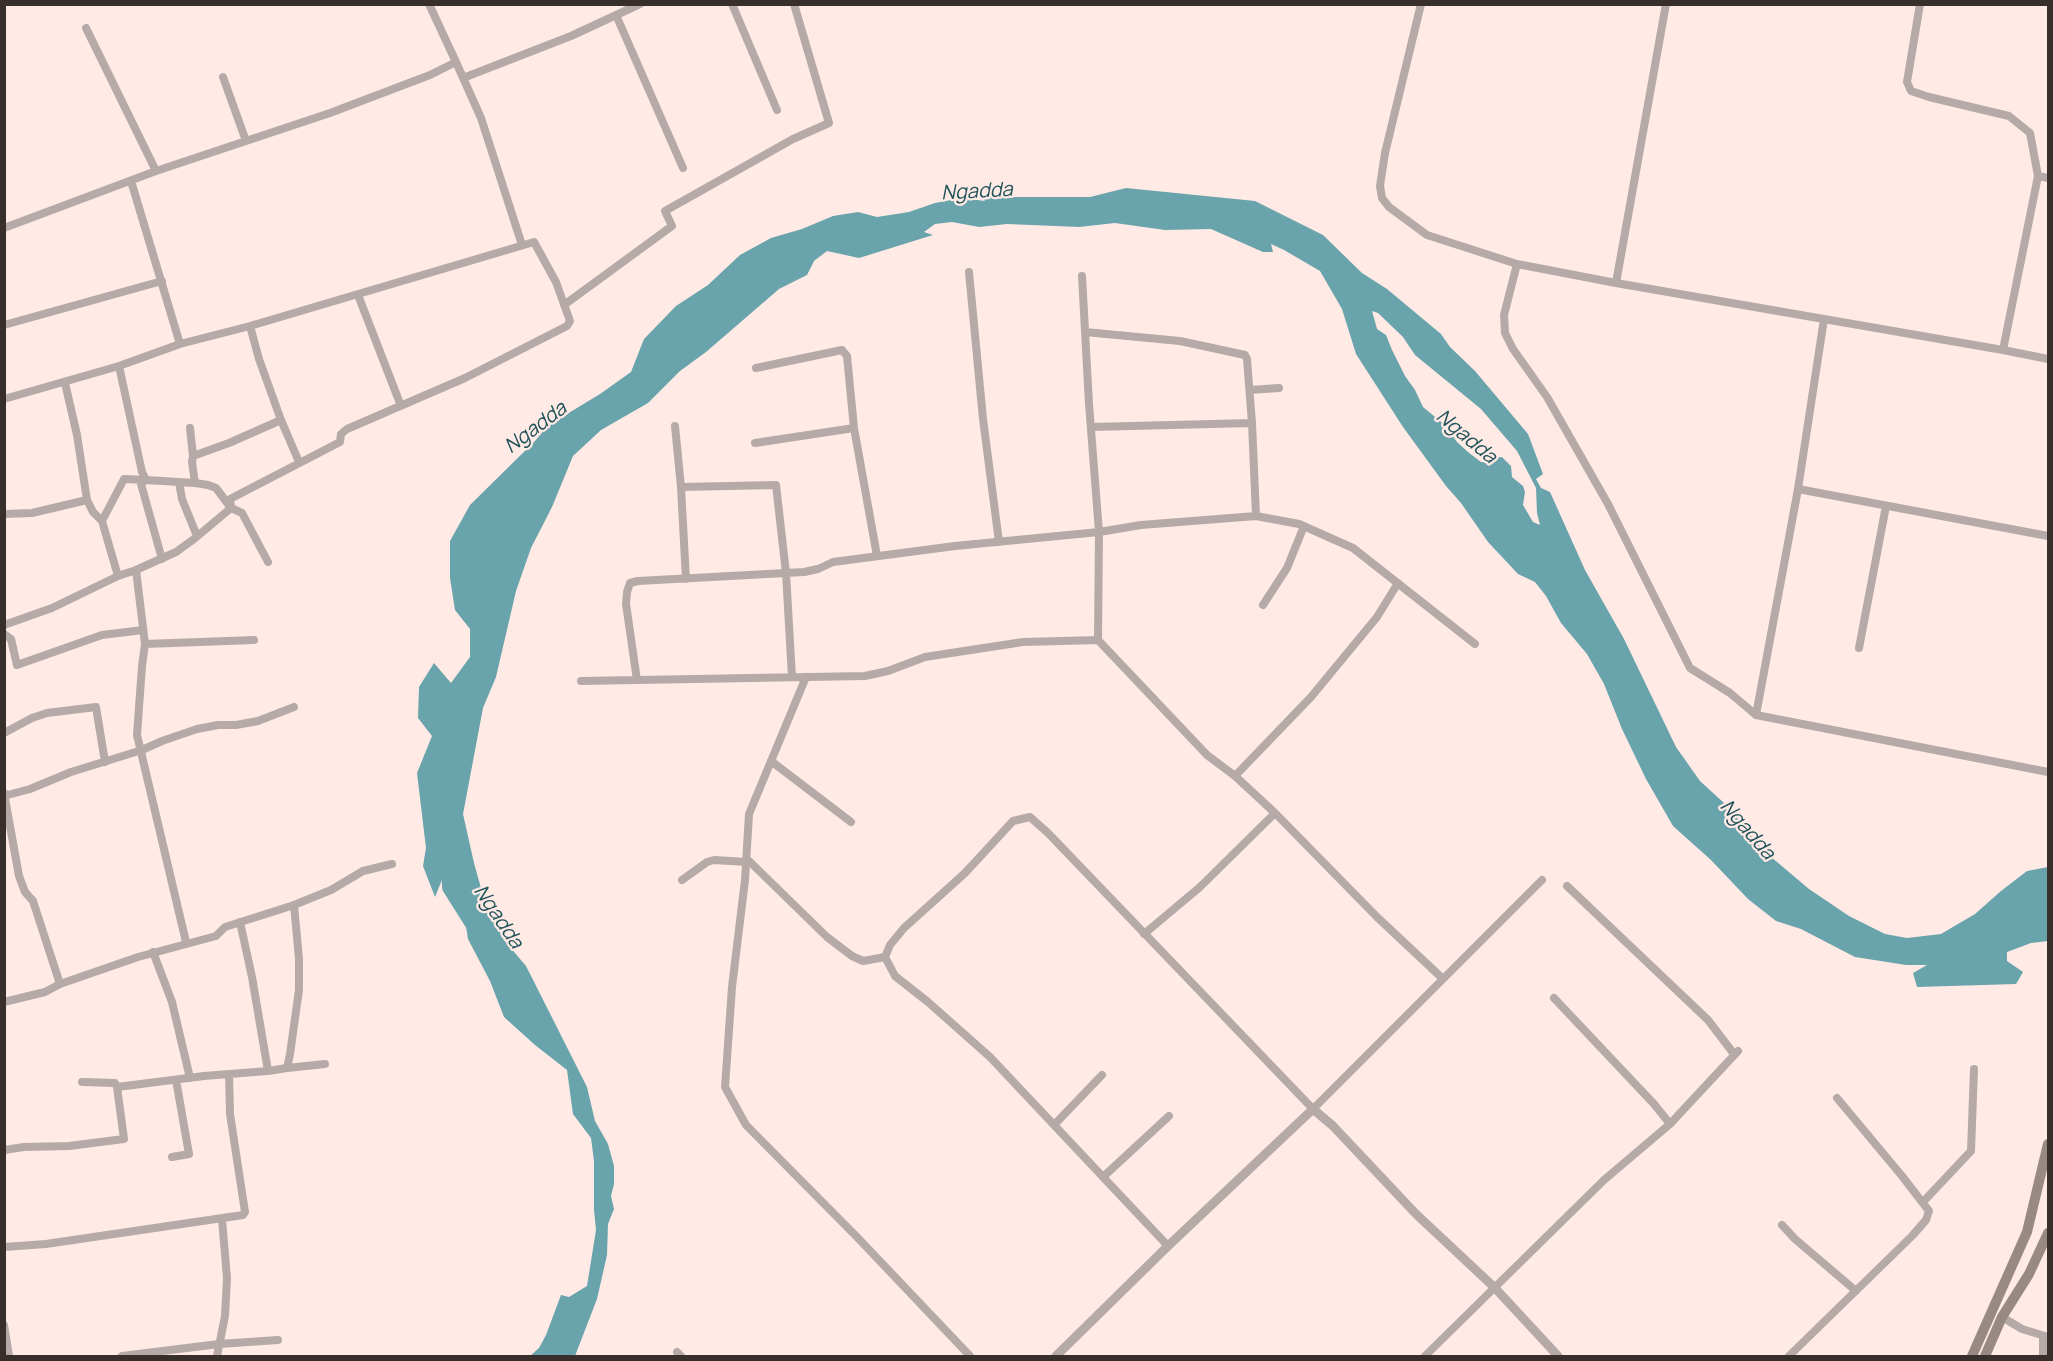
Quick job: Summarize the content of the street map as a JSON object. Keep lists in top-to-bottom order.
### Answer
{
  "water": ["Ngadda"]
}
